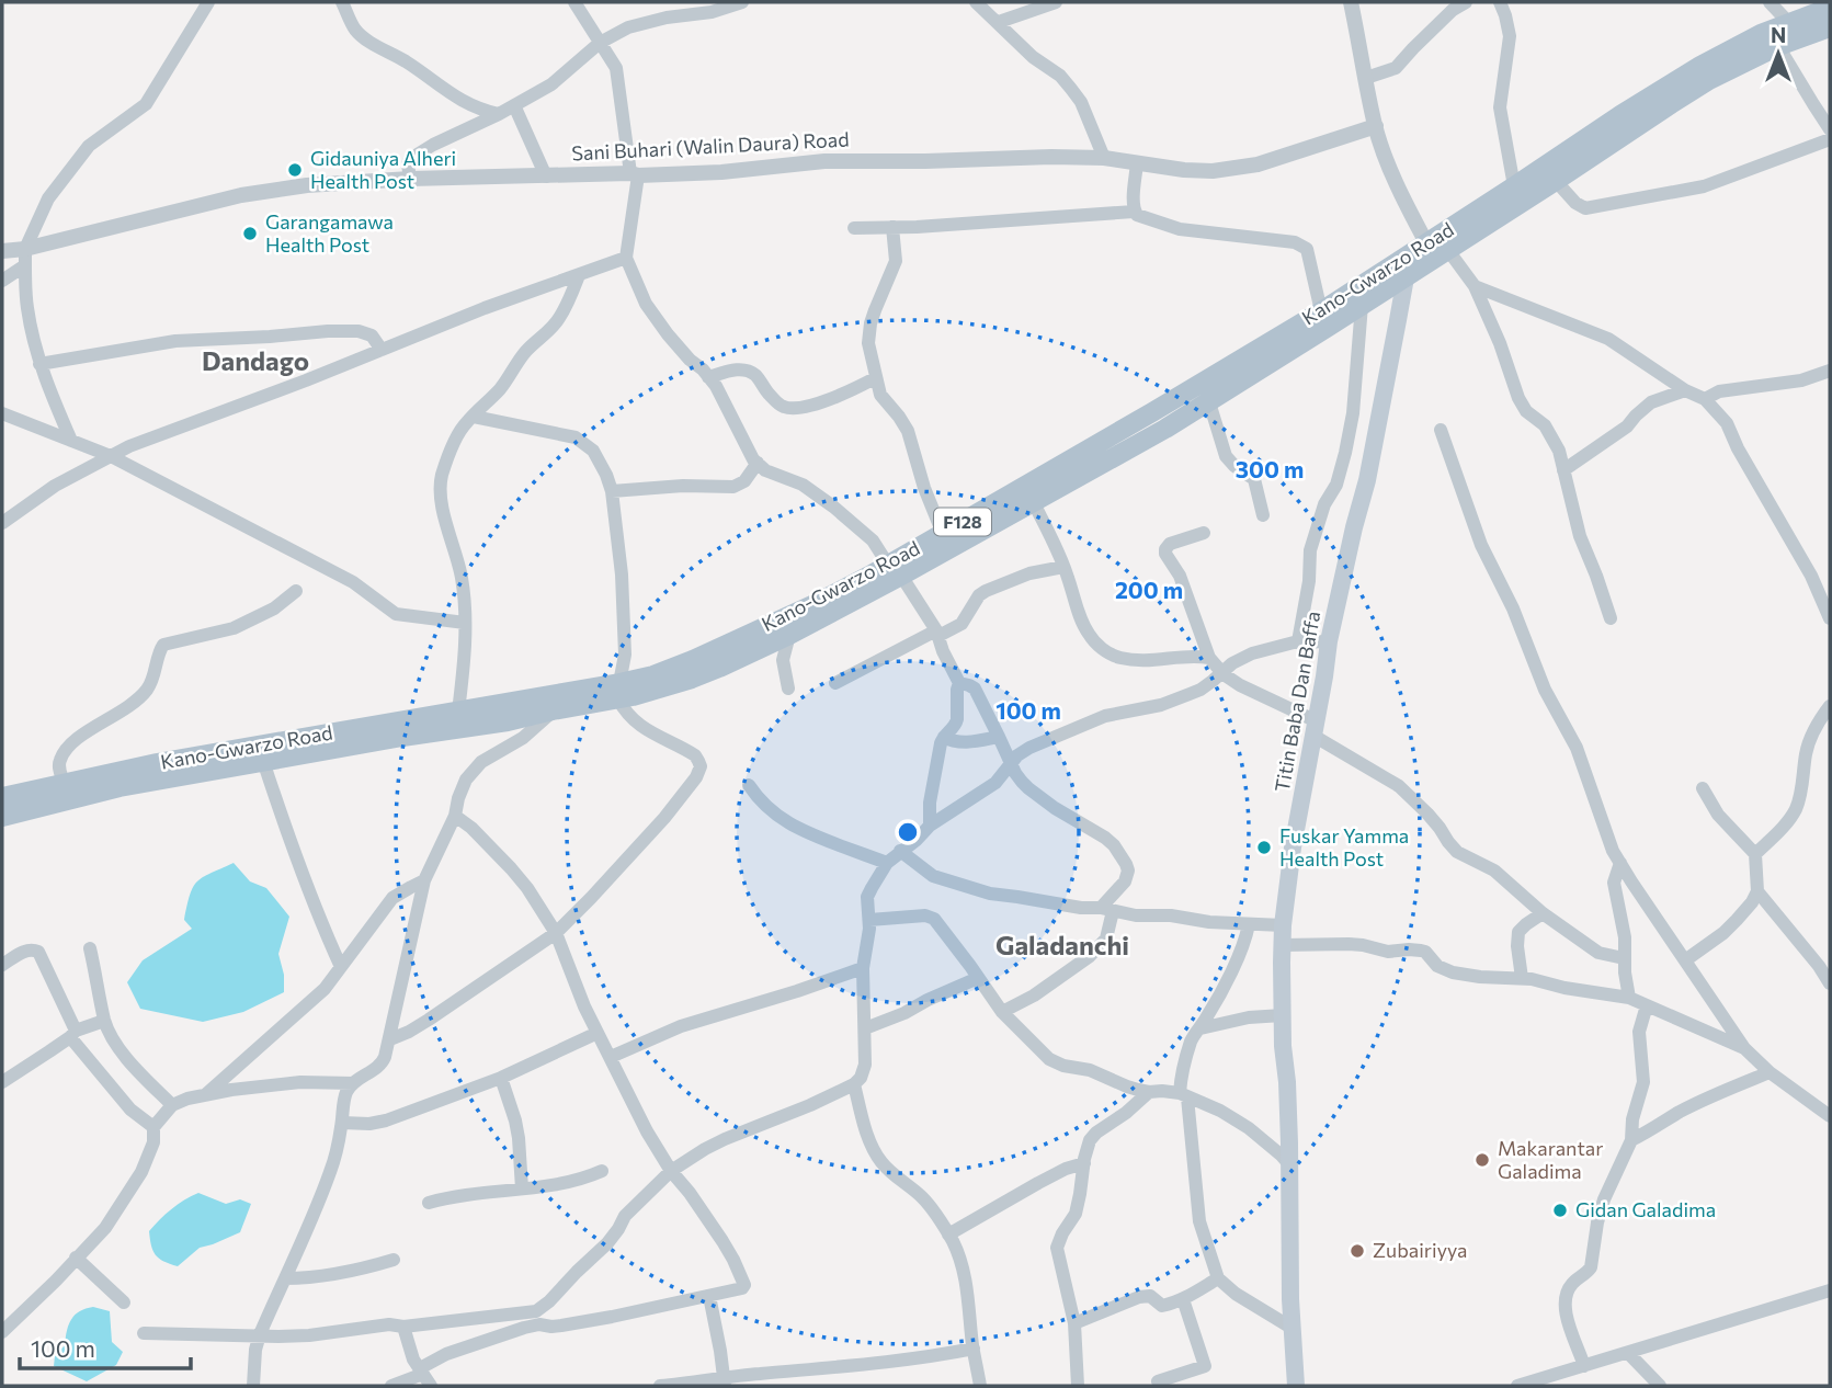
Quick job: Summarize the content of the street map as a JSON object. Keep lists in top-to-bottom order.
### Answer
{
  "streets": {
    "main road": ["Kano-Gwarzo Road", "F128", "Titin Baba Dan Baffa"],
    "street": ["Sani Buhari (Walin Daura) Road"]
  },
  "crossings": [
    ["Kano-Gwarzo Road", "Titin Baba Dan Baffa"]
  ],
  "districts": ["Dandago", "Galadanchi"],
  "places": [
    "Gidauniya Alheri Health Post",
    "Garangamawa Health Post",
    "Fuskar Yamma Health Post",
    "Makarantar Galadima",
    "Gidan Galadima",
    "Zubairiyya"
  ],
  "scale_bar": "100 m",
  "north": "top",
  "rings": ["300 m", "200 m", "100 m"]
}
